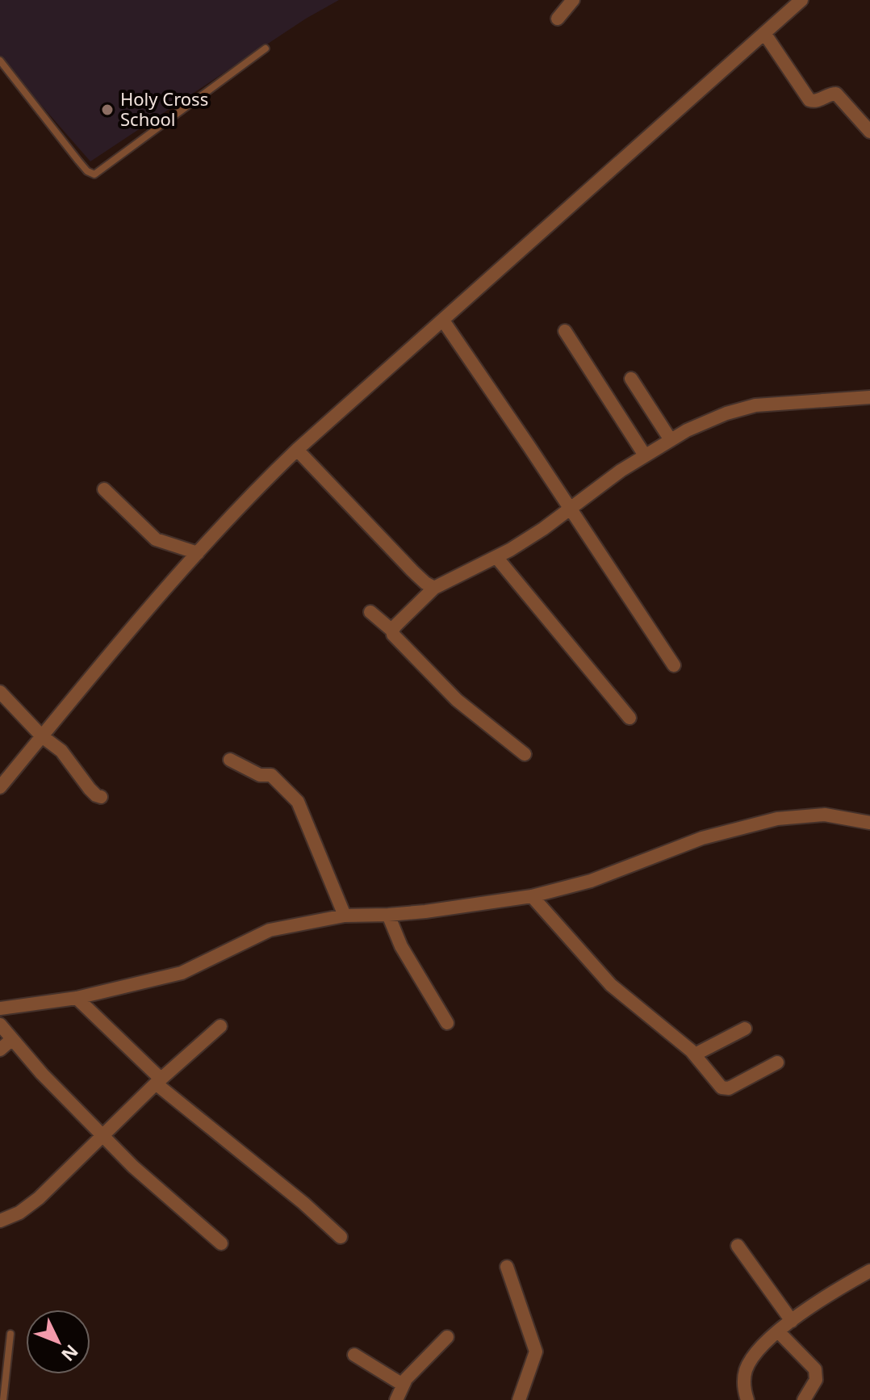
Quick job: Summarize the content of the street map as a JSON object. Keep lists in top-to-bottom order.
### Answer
{
  "places": ["Holy Cross School"],
  "north": "bottom right"
}
